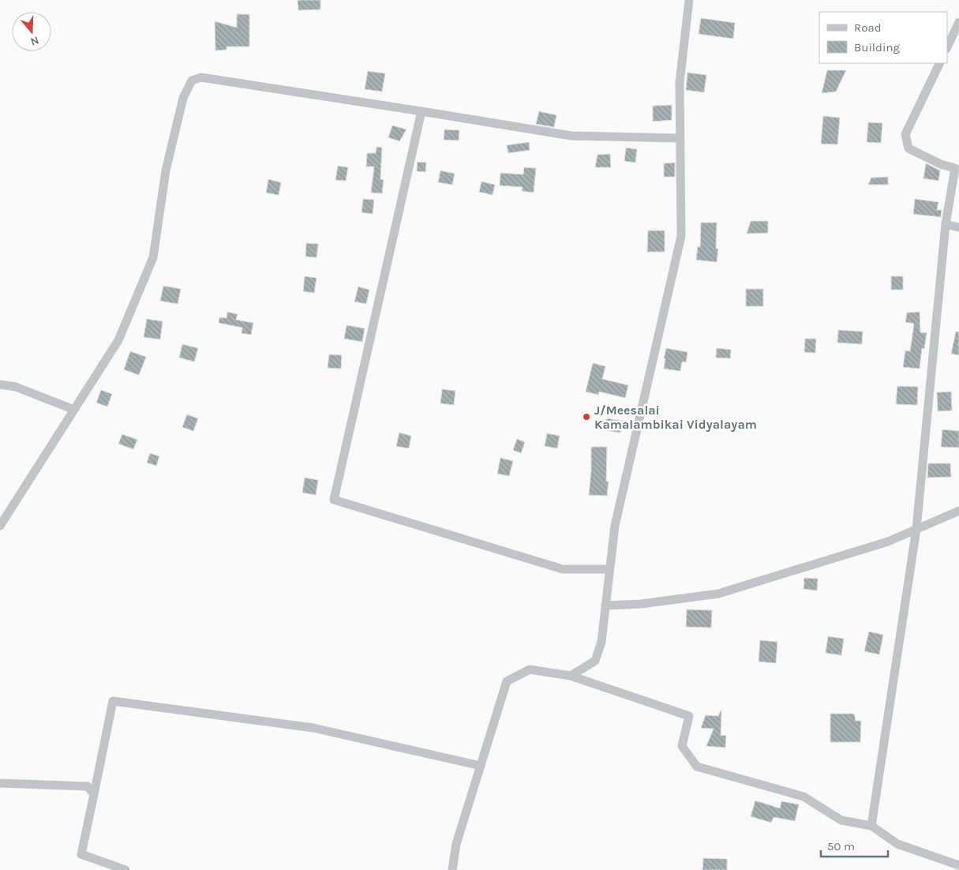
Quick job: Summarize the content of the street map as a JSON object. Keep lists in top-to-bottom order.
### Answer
{
  "places": ["J/Meesalai Kamalambikai Vidyalayam"],
  "legend": ["Road", "Building"],
  "scale_bar": "50 m",
  "north": "bottom"
}
